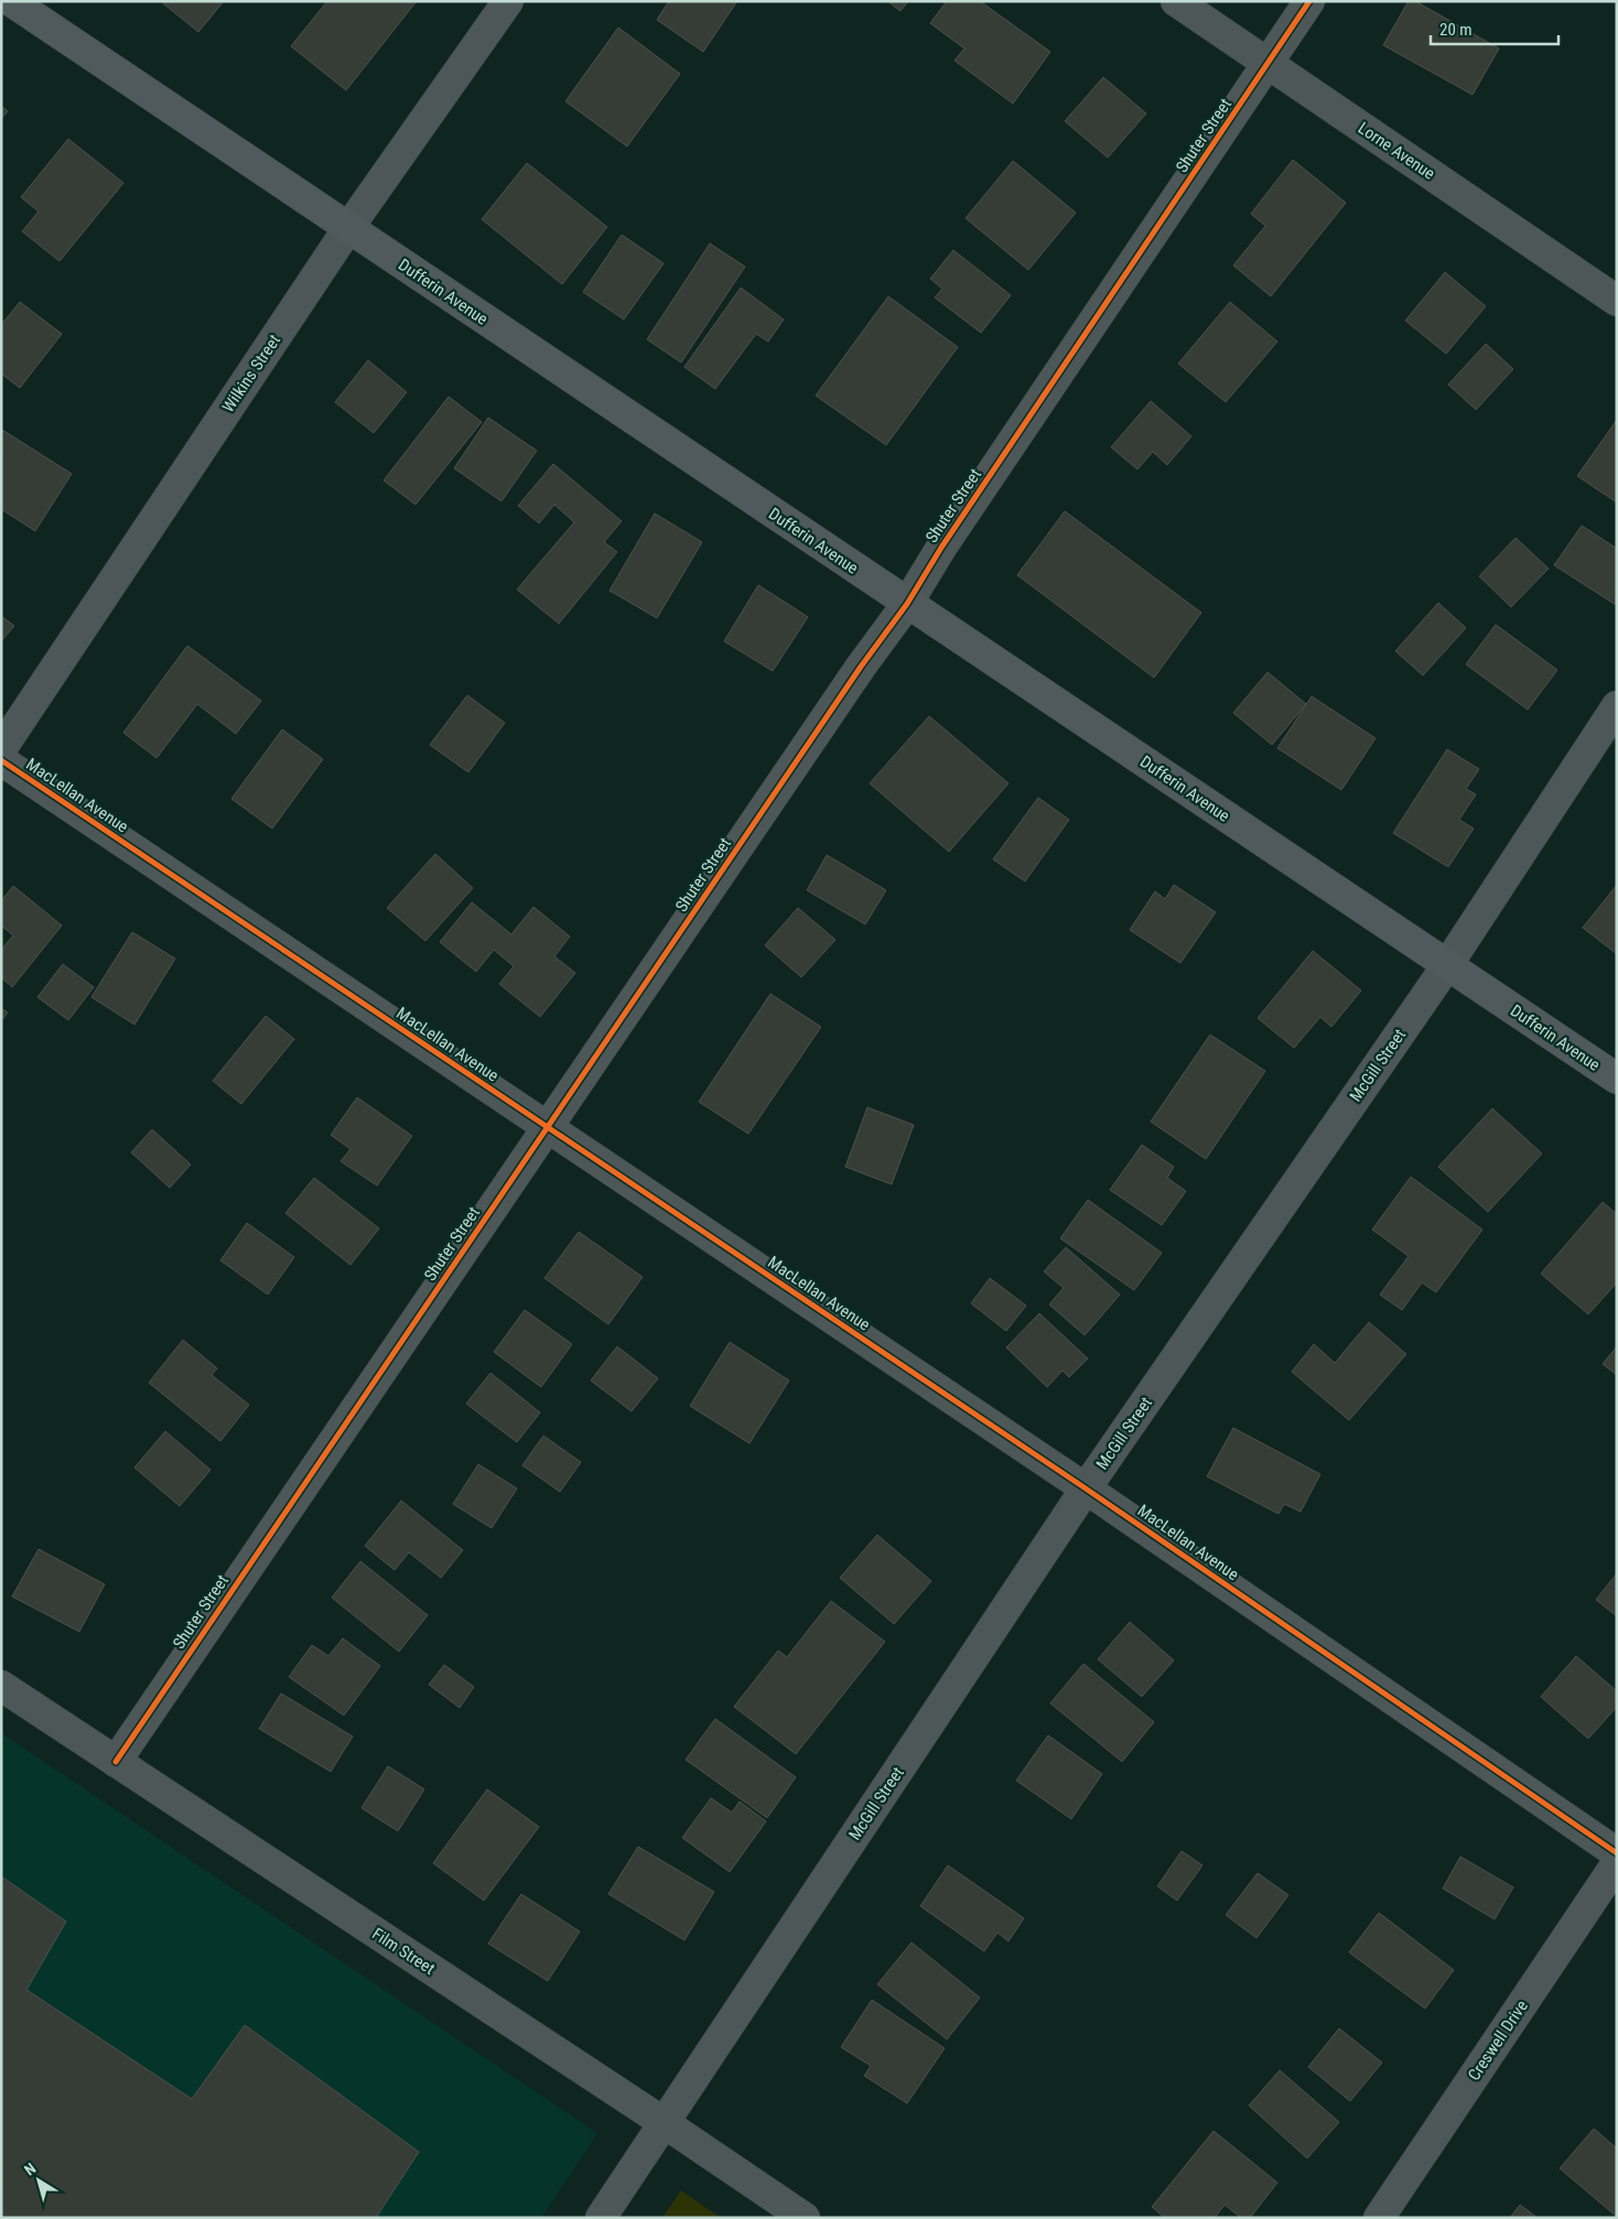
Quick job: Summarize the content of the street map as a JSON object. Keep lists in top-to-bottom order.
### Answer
{
  "streets": {
    "main road": ["Dufferin Avenue"],
    "street": [
      "Shuter Street",
      "Lorne Avenue",
      "Wilkins Street",
      "MacLellan Avenue",
      "McGill Street",
      "Film Street",
      "Creswell Drive"
    ]
  },
  "crossings": [
    ["Shuter Street", "Lorne Avenue"],
    ["Shuter Street", "Dufferin Avenue"],
    ["Shuter Street", "MacLellan Avenue"],
    ["Shuter Street", "Film Street"],
    ["Dufferin Avenue", "Wilkins Street"],
    ["Dufferin Avenue", "McGill Street"],
    ["MacLellan Avenue", "McGill Street"],
    ["McGill Street", "Film Street"]
  ],
  "scale_bar": "20 m",
  "north": "top left"
}
